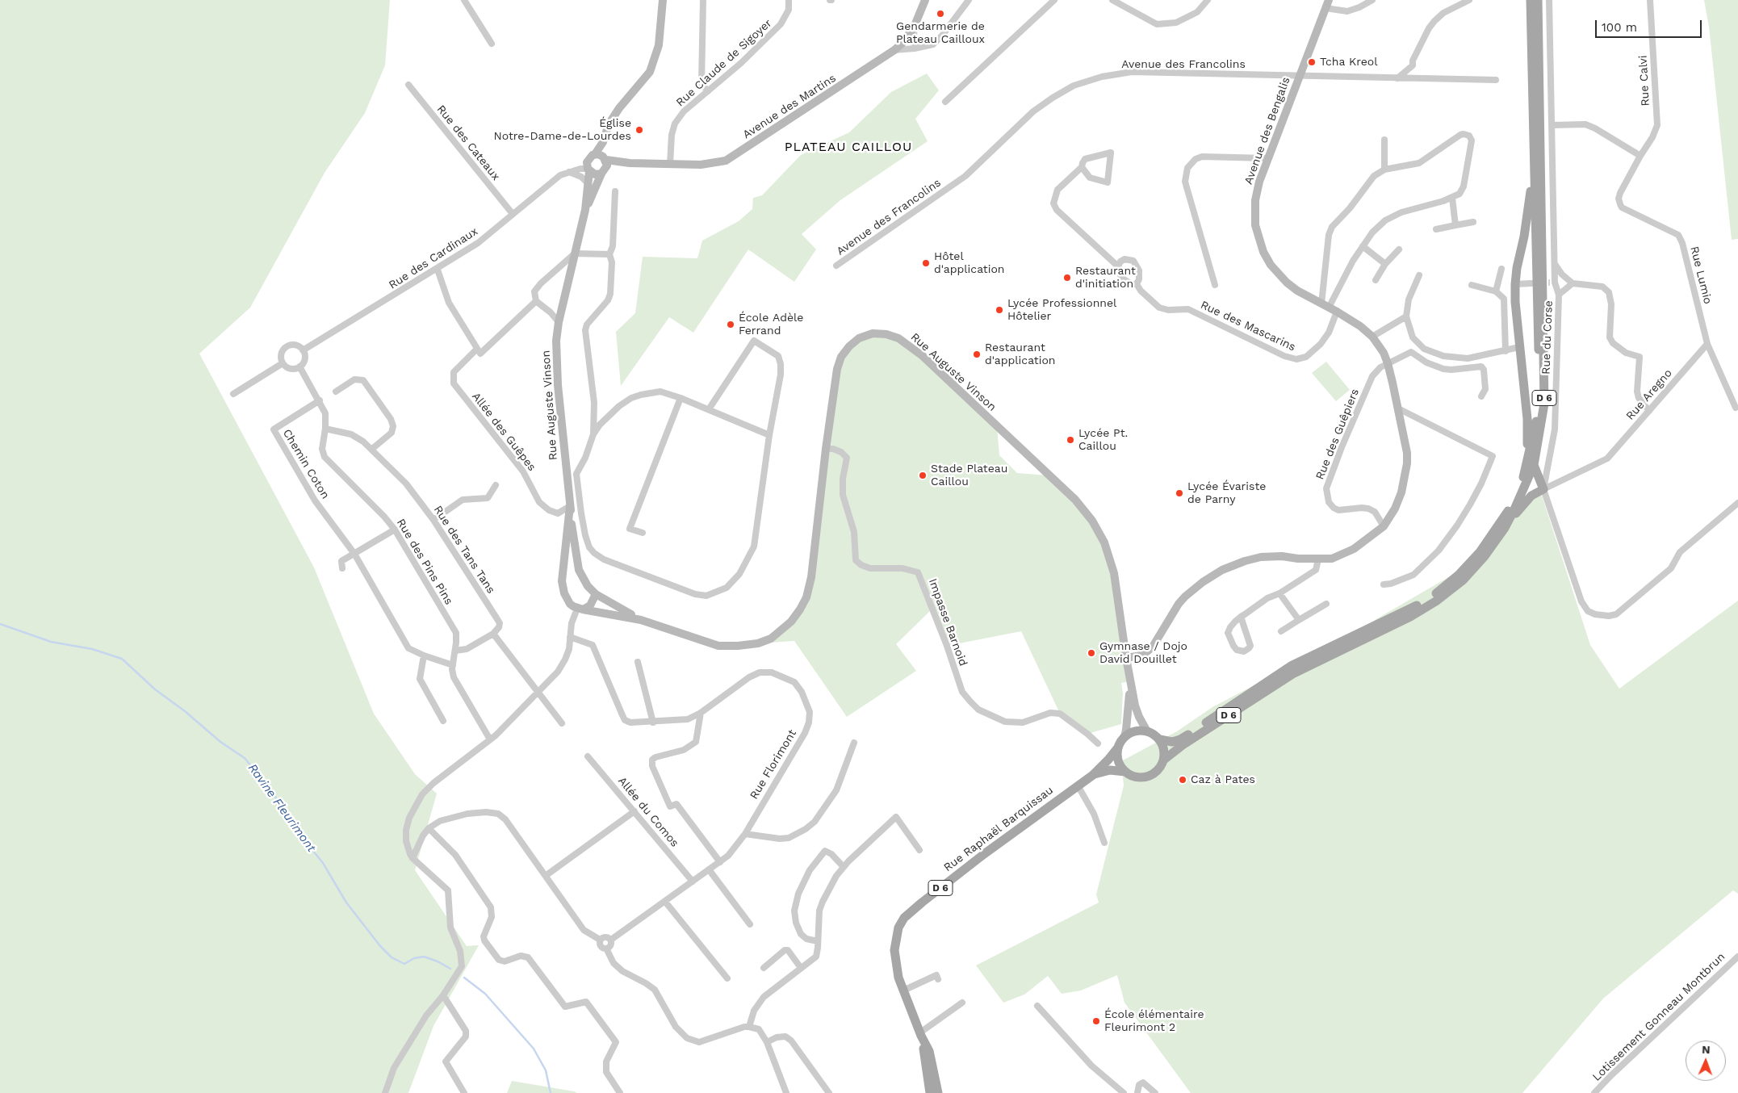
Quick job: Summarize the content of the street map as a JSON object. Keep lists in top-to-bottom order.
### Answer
{
  "streets": {
    "main road": [
      "Avenue des Martins",
      "Avenue des Bengalis",
      "Rue Auguste Vinson",
      "D 6",
      "Rue Raphaël Barquissau"
    ],
    "street": [
      "Rue Claude de Sigoyer",
      "Avenue des Francolins",
      "Rue Calvi",
      "Rue des Cateaux",
      "Rue des Cardinaux",
      "Rue Lumio",
      "Rue des Mascarins",
      "Rue du Corse",
      "Rue Aregno",
      "Allée des Guêpes",
      "Rue des Guêpiers",
      "Chemin Coton",
      "Rue des Tans Tans",
      "Rue des Pins Pins",
      "Impasse Barnoid",
      "Rue Florimont",
      "Allée du Comos",
      "Lotissement Gonneau Montbrun"
    ]
  },
  "crossings": [
    ["Rue Claude de Sigoyer", "Avenue des Martins"],
    ["Avenue des Francolins", "Avenue des Bengalis"],
    ["Rue Calvi", "Rue Lumio"],
    ["Avenue des Martins", "Rue des Cardinaux"],
    ["Avenue des Bengalis", "Rue des Mascarins"],
    ["Avenue des Bengalis", "Rue Auguste Vinson"],
    ["Avenue des Bengalis", "Rue des Guêpiers"],
    ["Rue des Cateaux", "Rue des Cardinaux"],
    ["Rue des Cardinaux", "Rue des Pins Pins"],
    ["Rue Lumio", "Rue Aregno"],
    ["Rue du Corse", "Rue Aregno"],
    ["Rue Auguste Vinson", "D 6"],
    ["Rue Auguste Vinson", "Allée des Guêpes"],
    ["Rue Auguste Vinson", "Impasse Barnoid"],
    ["Rue Auguste Vinson", "Rue Raphaël Barquissau"],
    ["D 6", "Rue Raphaël Barquissau"],
    ["Chemin Coton", "Rue des Pins Pins"],
    ["Rue des Tans Tans", "Rue des Pins Pins"],
    ["Rue Florimont", "Allée du Comos"]
  ],
  "districts": ["PLATEAU CAILLOU"],
  "water": ["Ravine Fleurimont"],
  "places": [
    "Gendarmerie de Plateau Cailloux",
    "Tcha Kreol",
    "Église Notre-Dame-de-Lourdes",
    "Hôtel d'application",
    "Restaurant d'initiation",
    "Lycée Professionnel Hôtelier",
    "École Adèle Ferrand",
    "Restaurant d'application",
    "Lycée Pt. Caillou",
    "Stade Plateau Caillou",
    "Lycée Évariste de Parny",
    "Gymnase / Dojo David Douillet",
    "Caz à Pates",
    "École élémentaire Fleurimont 2"
  ],
  "scale_bar": "100 m",
  "north": "top"
}
